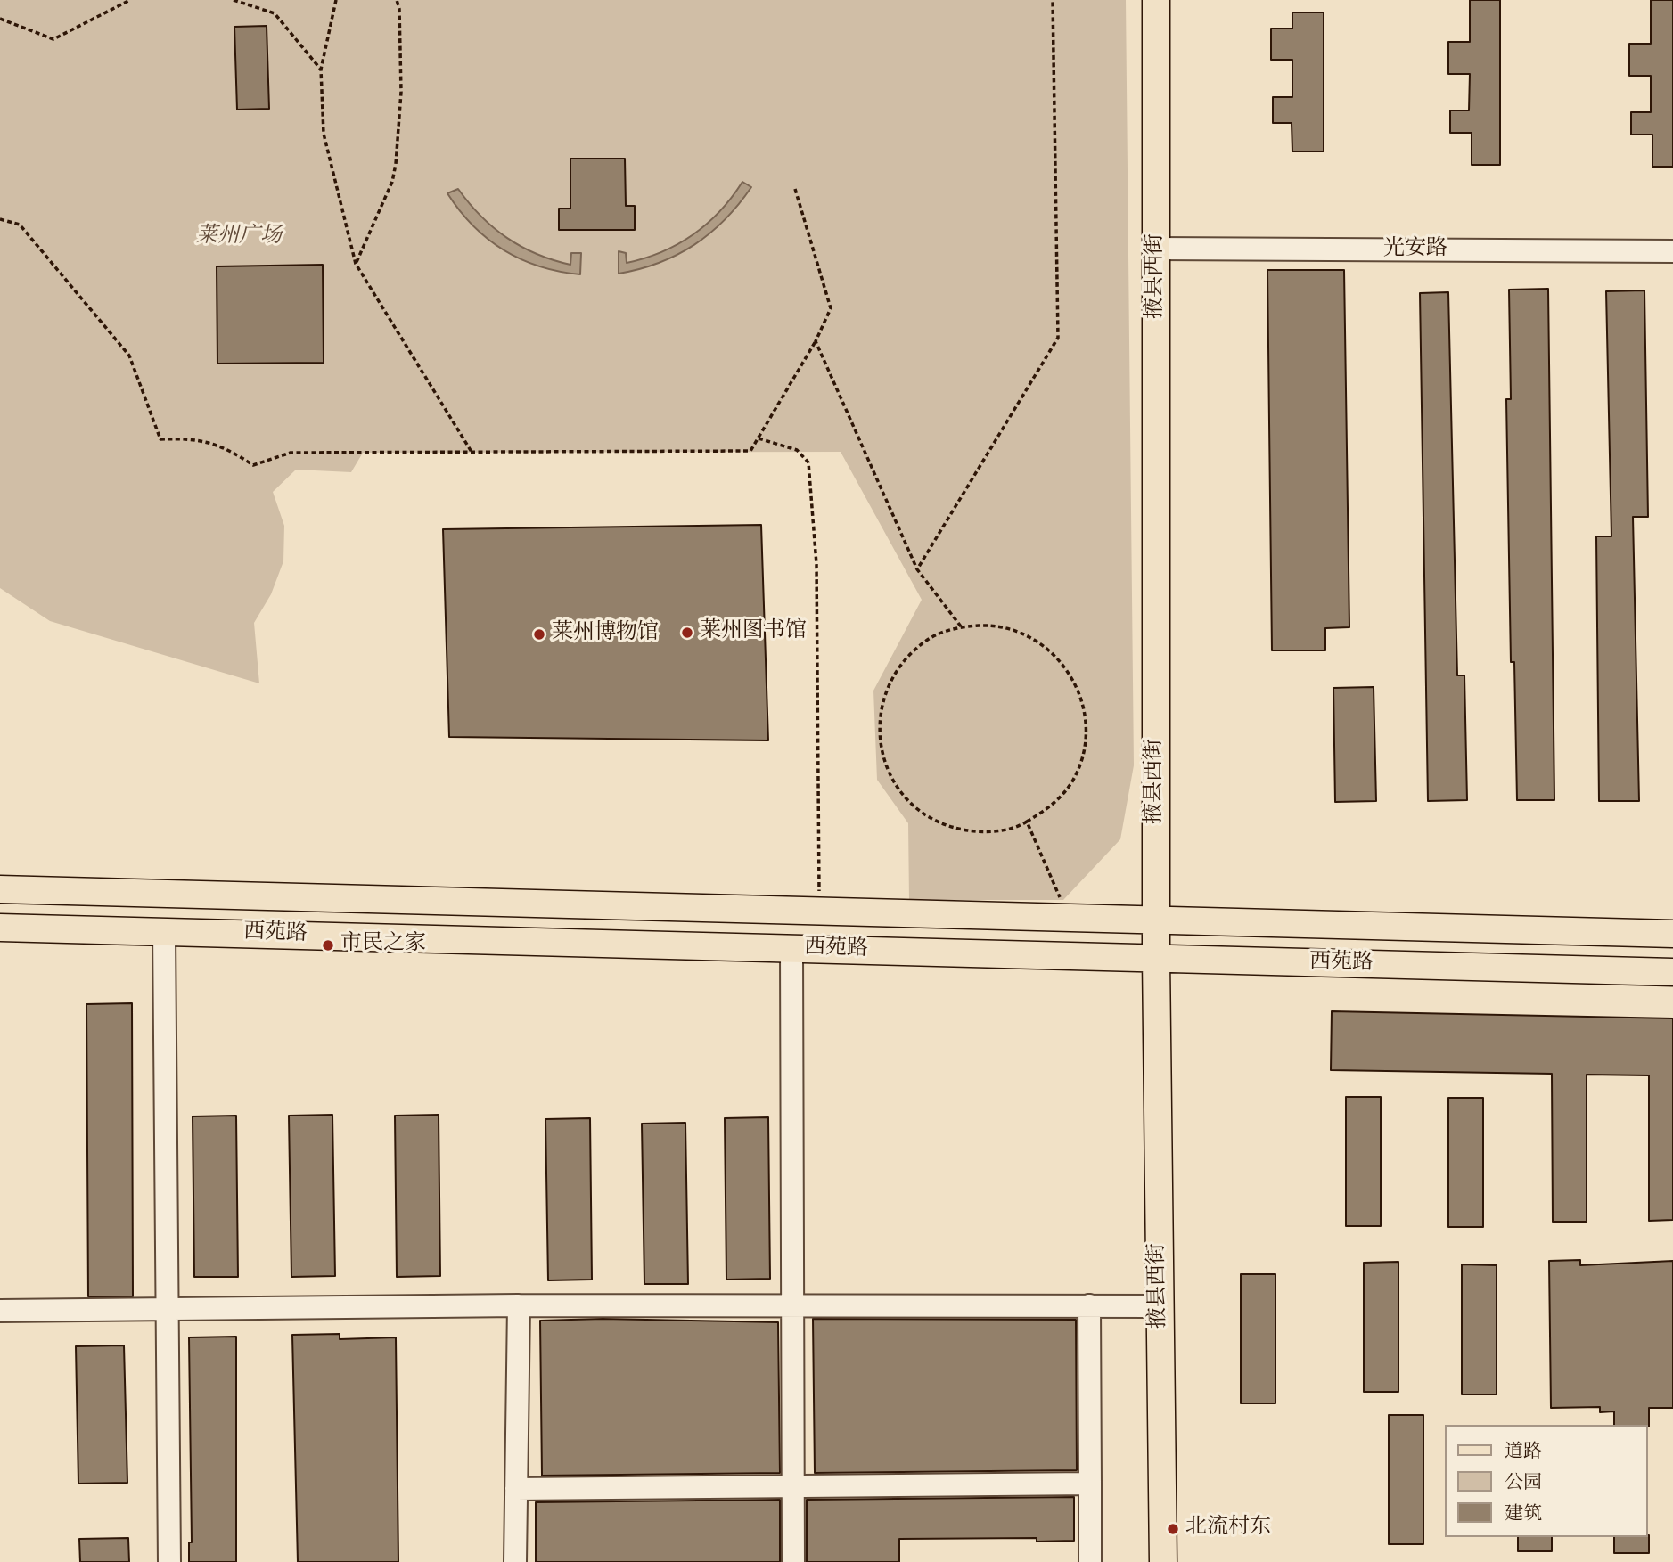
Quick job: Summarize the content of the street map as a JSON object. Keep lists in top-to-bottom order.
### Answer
{
  "streets": {
    "main road": ["掖县西街", "西苑路"],
    "street": ["光安路"]
  },
  "crossings": [
    ["光安路", "掖县西街"],
    ["掖县西街", "西苑路"]
  ],
  "parks": ["莱州广场"],
  "places": [
    "莱州图书馆",
    "莱州博物馆",
    "市民之家",
    "北流村东"
  ],
  "legend": ["道路", "公园", "建筑"]
}
